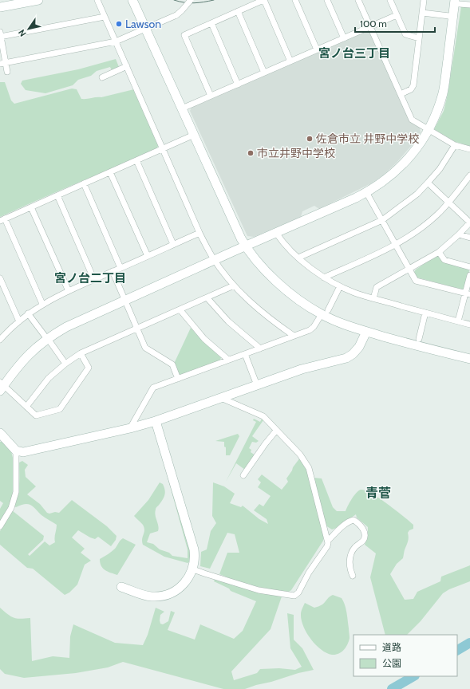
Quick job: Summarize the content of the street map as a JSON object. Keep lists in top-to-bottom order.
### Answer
{
  "districts": ["宮ノ台三丁目", "宮ノ台二丁目", "青菅"],
  "places": ["Lawson", "佐倉市立 井野中学校", "市立井野中学校"],
  "legend": ["道路", "公園"],
  "scale_bar": "100 m",
  "north": "bottom left"
}
